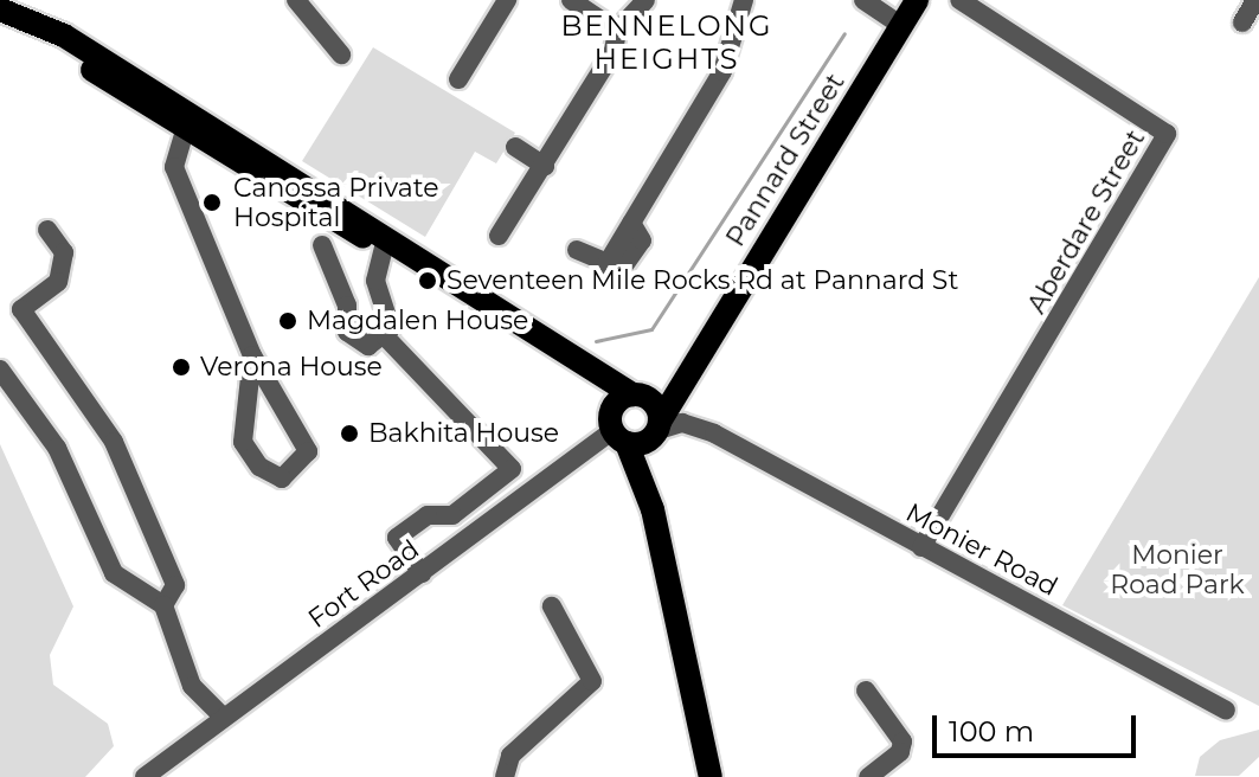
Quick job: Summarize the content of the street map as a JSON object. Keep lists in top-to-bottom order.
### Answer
{
  "streets": {
    "main road": ["Pannard Street"],
    "street": ["Aberdare Street", "Monier Road", "Fort Road"]
  },
  "crossings": [
    ["Pannard Street", "Monier Road"],
    ["Pannard Street", "Fort Road"],
    ["Aberdare Street", "Monier Road"],
    ["Monier Road", "Fort Road"]
  ],
  "districts": ["BENNELONG HEIGHTS"],
  "parks": ["Monier Road Park"],
  "places": [
    "Canossa Private Hospital",
    "Seventeen Mile Rocks Rd at Pannard St",
    "Magdalen House",
    "Verona House",
    "Bakhita House"
  ],
  "scale_bar": "100 m"
}
